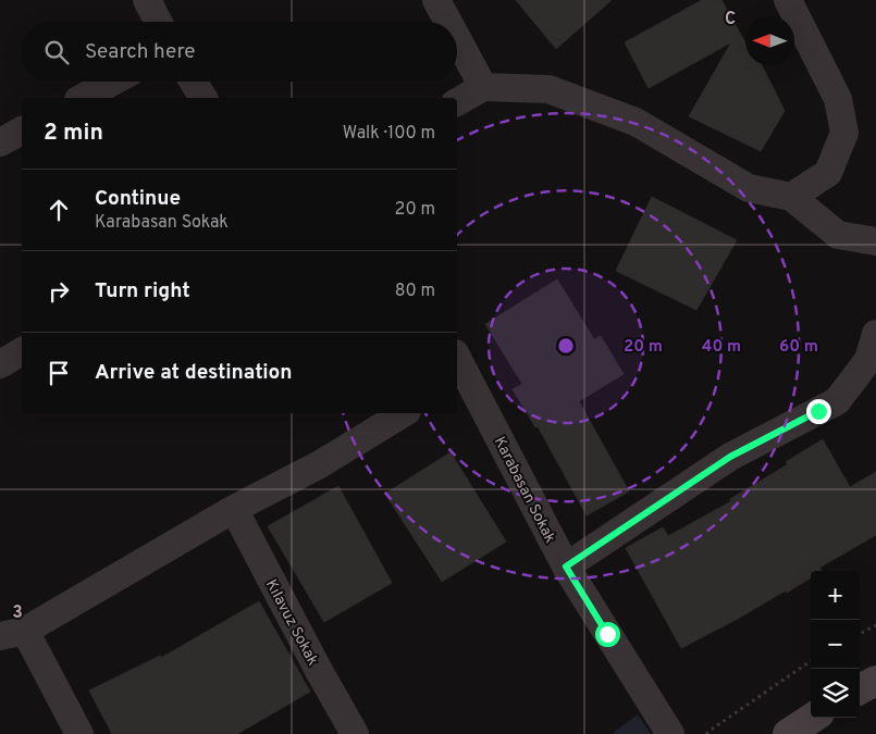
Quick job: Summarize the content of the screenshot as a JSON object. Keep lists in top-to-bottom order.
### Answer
{
  "streets": {
    "street": ["Karabasan Sokak", "Kılavuz Sokak"]
  },
  "north": "left",
  "page": {
    "search": "Search here",
    "heading": ["2 min", "Walk · 100 m"],
    "list": [
      ["Continue", "Karabasan Sokak", "20 m"],
      ["Turn right", "80 m"],
      "Arrive at destination"
    ],
    "map_buttons": ["+", "−"]
  },
  "grid": {
    "columns": ["C"],
    "rows": ["3"]
  },
  "rings": ["20 m", "40 m", "60 m"]
}
